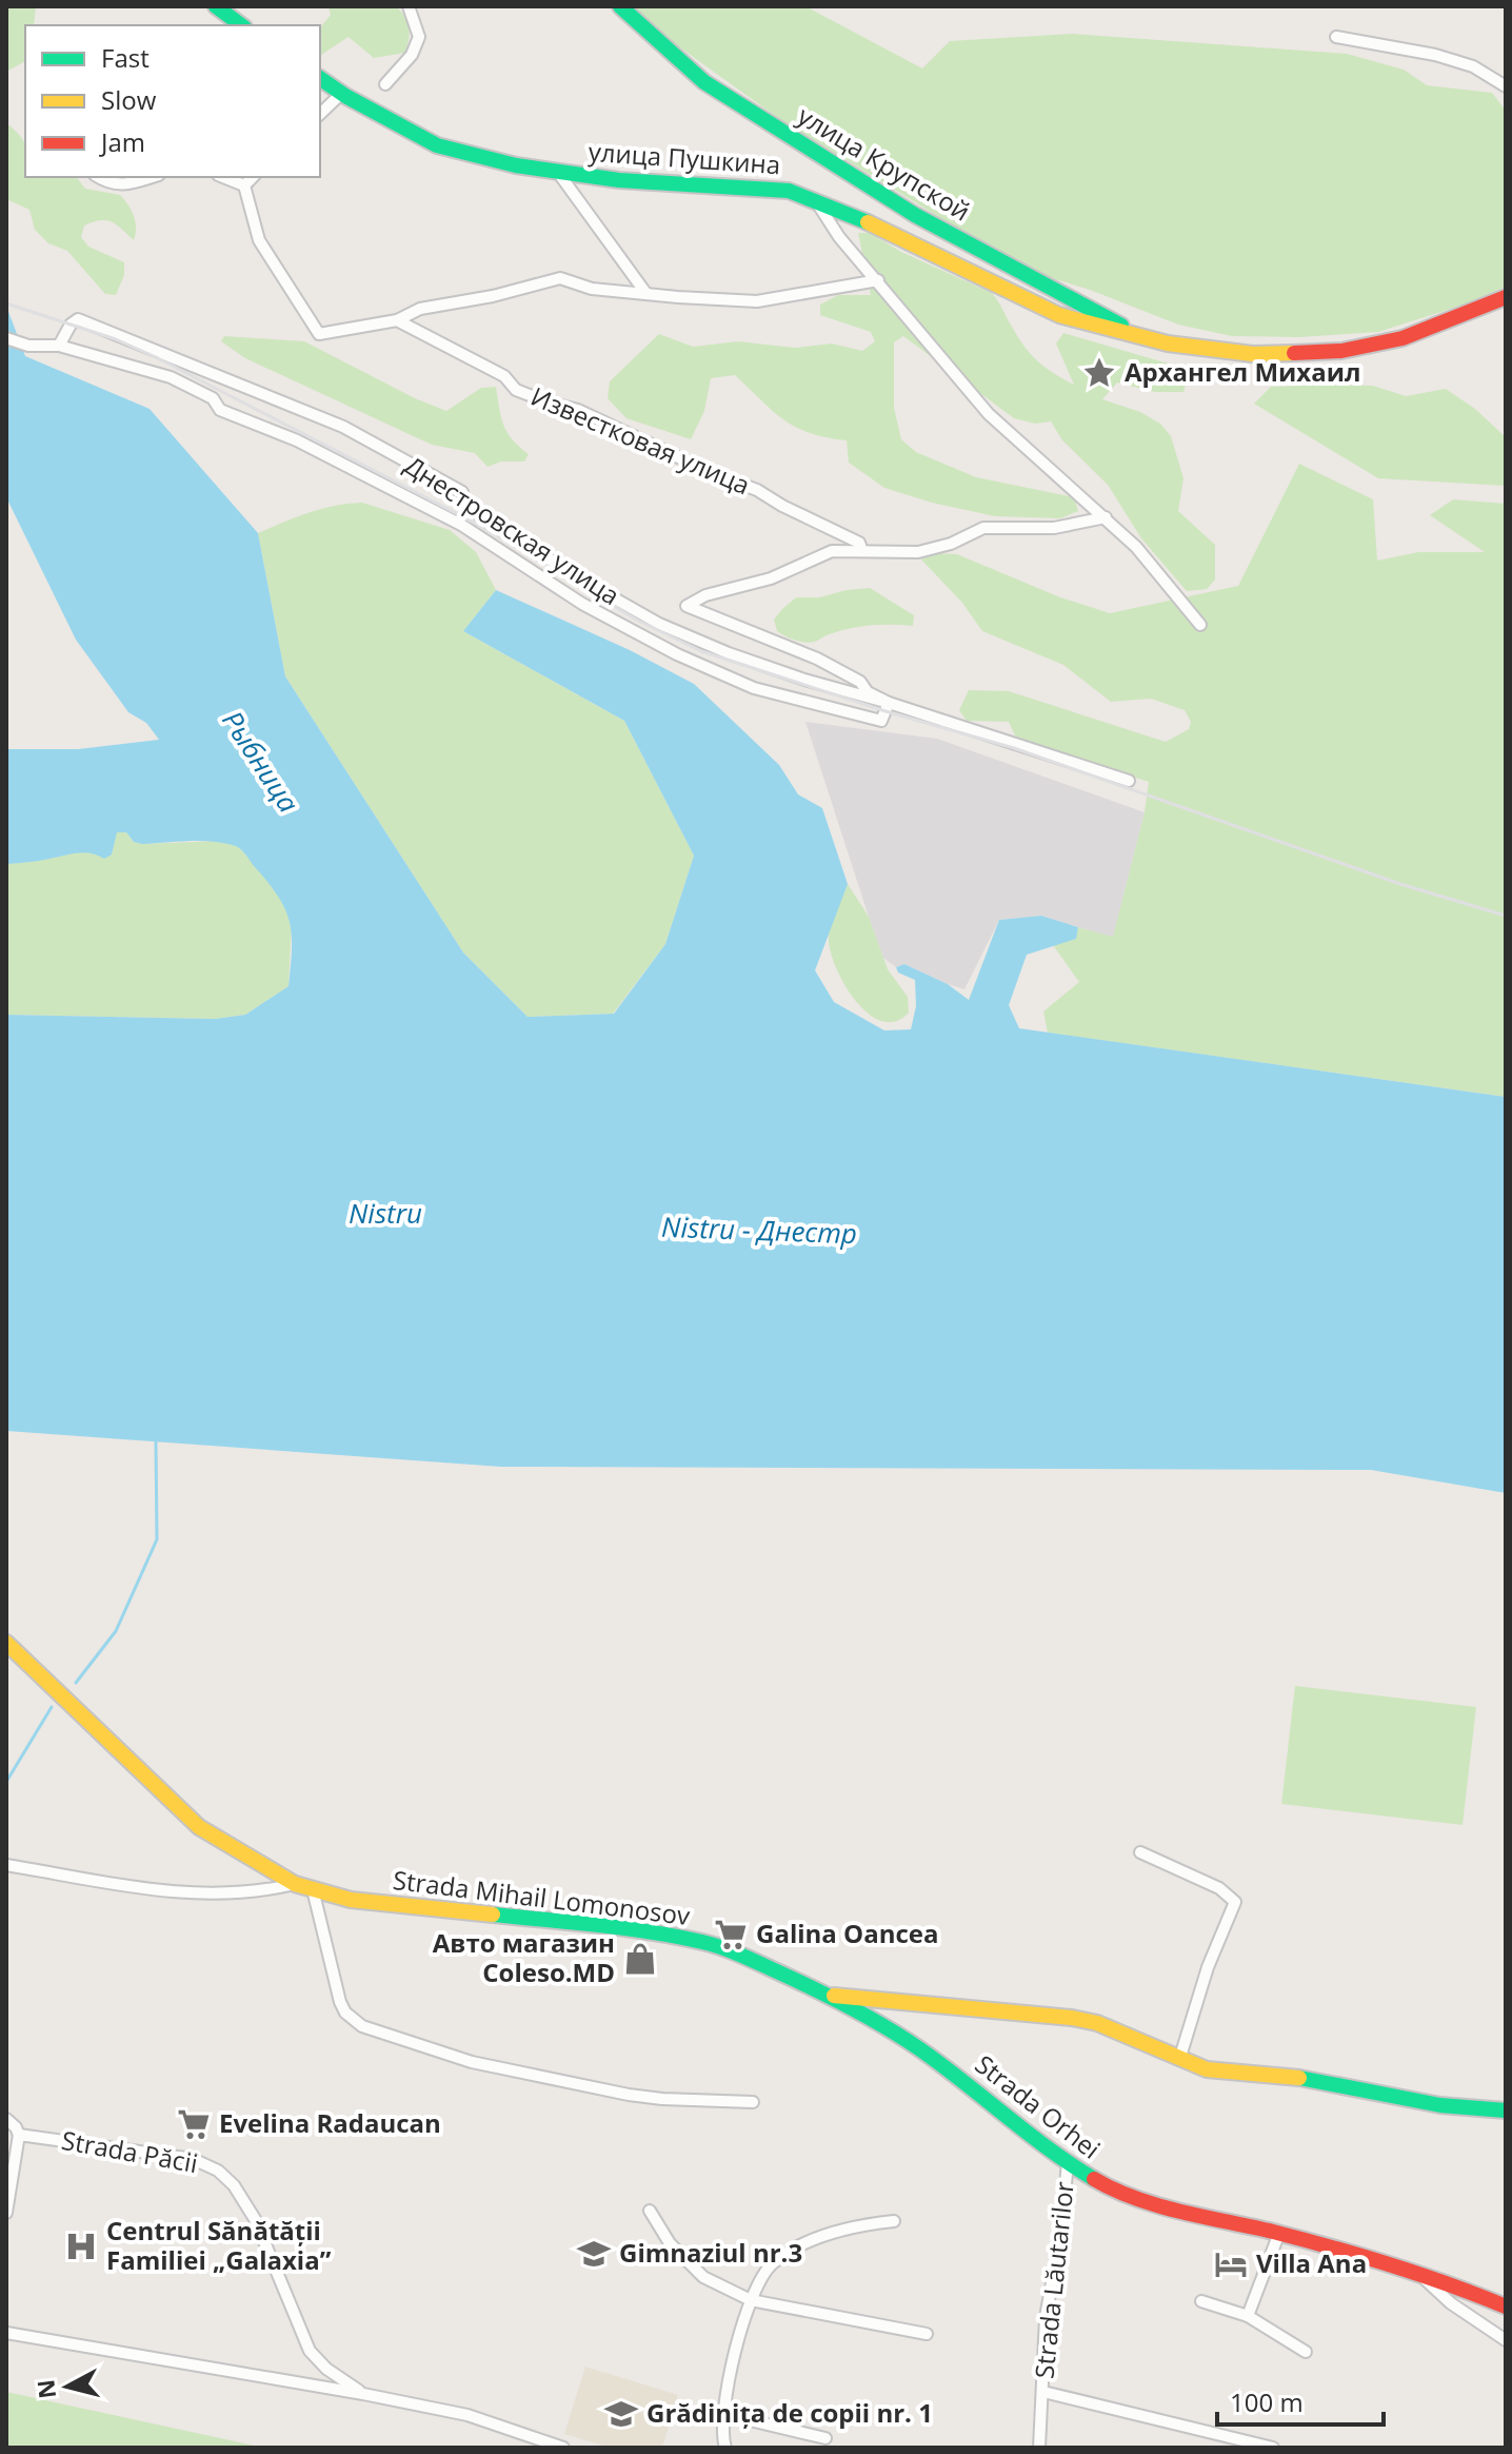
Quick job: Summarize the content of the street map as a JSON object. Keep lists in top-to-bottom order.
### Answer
{
  "streets": {
    "main road": [
      "улица Пушкина",
      "улица Крупской",
      "Strada Mihail Lomonosov",
      "Strada Orhei"
    ],
    "street": [
      "Известковая улица",
      "Днестровская улица",
      "Strada Păcii",
      "Strada Lăutarilor"
    ]
  },
  "crossings": [
    ["улица Пушкина", "улица Крупской"],
    ["Strada Mihail Lomonosov", "Strada Orhei"],
    ["Strada Orhei", "Strada Lăutarilor"]
  ],
  "water": ["Рыбница", "Nistru", "Nistru - Днестр"],
  "places": {
    "place": ["Архангел Михаил"],
    "supermarket": ["Galina Oancea", "Evelina Radaucan"],
    "shop": ["Авто магазин Coleso.MD"],
    "hospital": ["Centrul Sănătății Familiei „Galaxia”"],
    "school or university": ["Gimnaziul nr.3", "Grădinița de copii nr. 1"],
    "hotel": ["Villa Ana"]
  },
  "legend": ["Fast", "Slow", "Jam"],
  "scale_bar": "100 m",
  "north": "left"
}
